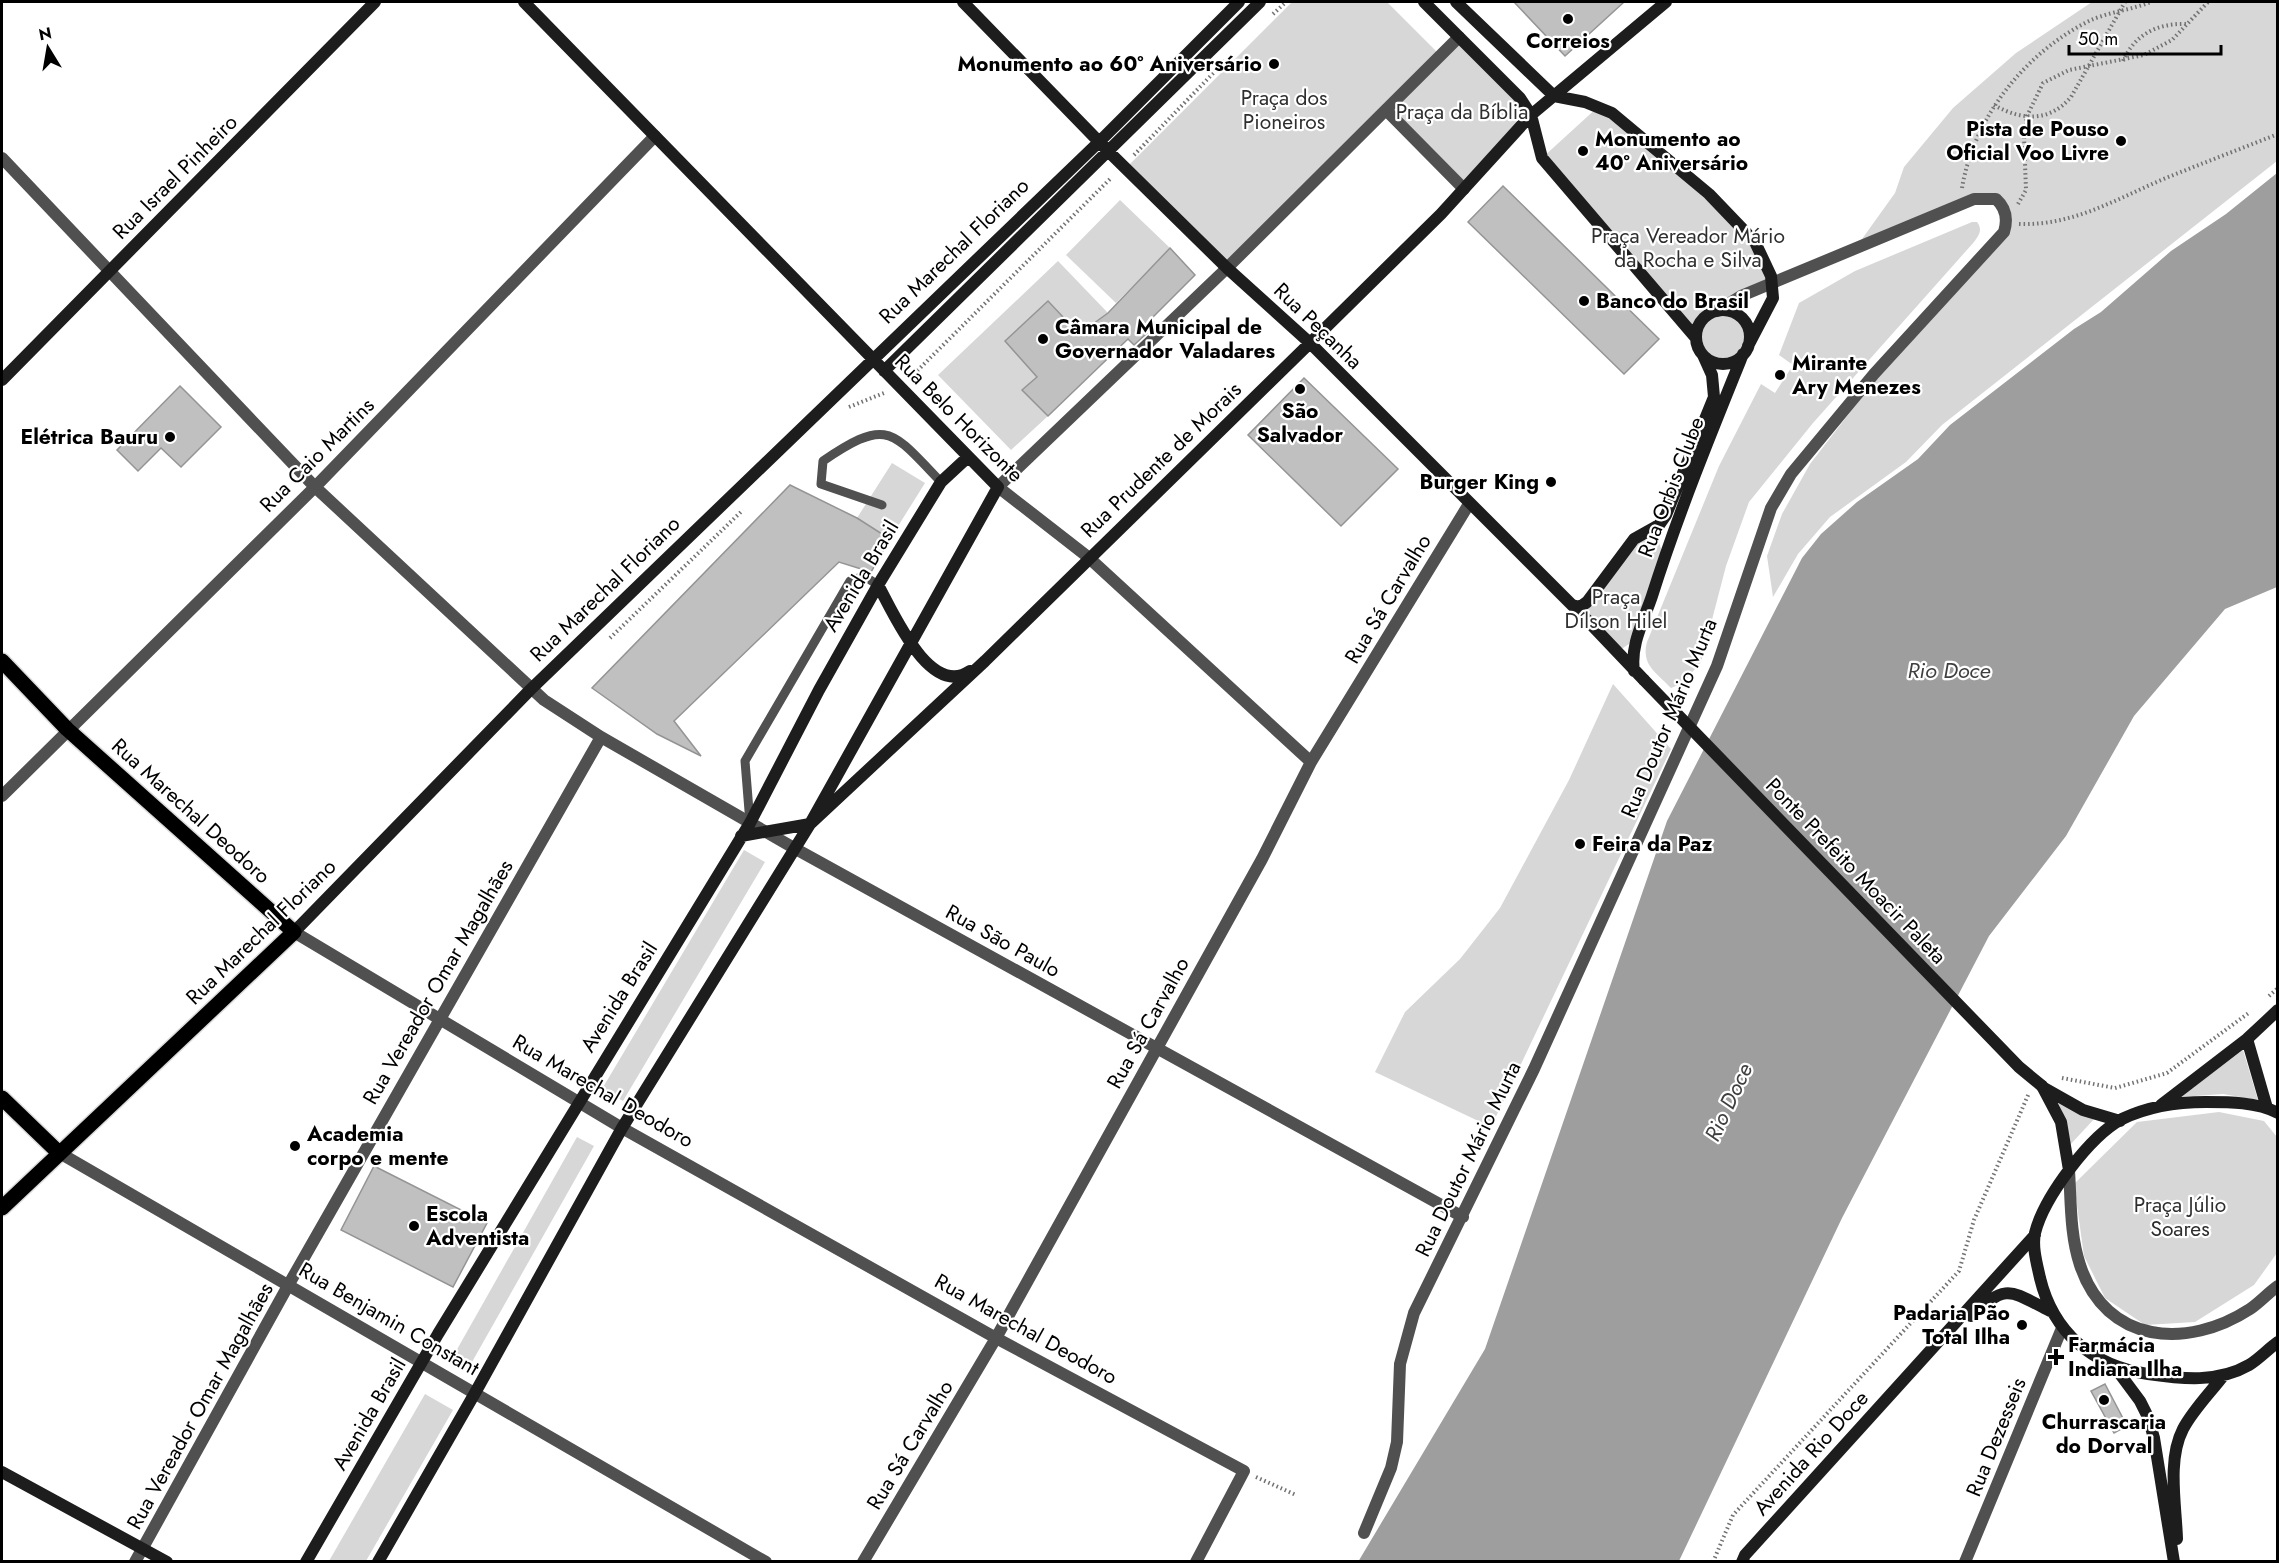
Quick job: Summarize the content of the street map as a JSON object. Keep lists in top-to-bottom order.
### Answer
{
  "streets": {
    "main road": ["Rua Marechal Floriano", "Rua Marechal Deodoro", "Rua Benjamin Constant"],
    "street": [
      "Rua Israel Pinheiro",
      "Rua Peçanha",
      "Rua Belo Horizonte",
      "Rua Caio Martins",
      "Rua Prudente de Morais",
      "Rua Orbis Clube",
      "Avenida Brasil",
      "Rua Sá Carvalho",
      "Rua Doutor Mário Murta",
      "Ponte Prefeito Moacir Paleta",
      "Rua São Paulo",
      "Rua Vereador Omar Magalhães",
      "Rua Dezesseis",
      "Avenida Rio Doce"
    ]
  },
  "crossings": [
    ["Rua Israel Pinheiro", "Rua São Paulo"],
    ["Rua Marechal Floriano", "Rua Peçanha"],
    ["Rua Marechal Floriano", "Rua Belo Horizonte"],
    ["Rua Marechal Floriano", "Rua Marechal Deodoro"],
    ["Rua Marechal Floriano", "Rua São Paulo"],
    ["Rua Marechal Floriano", "Rua Benjamin Constant"],
    ["Rua Peçanha", "Rua Prudente de Morais"],
    ["Rua Peçanha", "Rua Orbis Clube"],
    ["Rua Peçanha", "Rua Sá Carvalho"],
    ["Rua Peçanha", "Ponte Prefeito Moacir Paleta"],
    ["Rua Belo Horizonte", "Rua Caio Martins"],
    ["Rua Belo Horizonte", "Rua Prudente de Morais"],
    ["Rua Belo Horizonte", "Avenida Brasil"],
    ["Rua Belo Horizonte", "Rua Sá Carvalho"],
    ["Rua Caio Martins", "Rua Marechal Deodoro"],
    ["Rua Caio Martins", "Rua São Paulo"],
    ["Avenida Brasil", "Rua Marechal Deodoro"],
    ["Avenida Brasil", "Rua São Paulo"],
    ["Avenida Brasil", "Rua Benjamin Constant"],
    ["Rua Sá Carvalho", "Rua Marechal Deodoro"],
    ["Rua Sá Carvalho", "Rua São Paulo"],
    ["Rua Doutor Mário Murta", "Rua São Paulo"],
    ["Rua Marechal Deodoro", "Rua Vereador Omar Magalhães"],
    ["Rua São Paulo", "Rua Vereador Omar Magalhães"],
    ["Rua Vereador Omar Magalhães", "Rua Benjamin Constant"]
  ],
  "water": ["Rio Doce"],
  "parks": [
    "Praça dos Pioneiros",
    "Praça da Bíblia",
    "Praça Vereador Mário da Rocha e Silva",
    "Praça Dílson Hilel",
    "Praça Júlio Soares"
  ],
  "places": {
    "other": [
      "Correios",
      "Monumento ao 60º Aniversário",
      "Pista de Pouso Oficial Voo Livre",
      "Monumento ao 40º Aniversário",
      "Banco do Brasil",
      "Câmara Municipal de Governador Valadares",
      "Mirante Ary Menezes",
      "São Salvador",
      "Elétrica Bauru",
      "Burger King",
      "Feira da Paz",
      "Academia corpo e mente",
      "Escola Adventista",
      "Padaria Pão Total Ilha",
      "Churrascaria do Dorval"
    ],
    "health": ["Farmácia Indiana Ilha"]
  },
  "scale_bar": "50 m",
  "north": "top"
}
